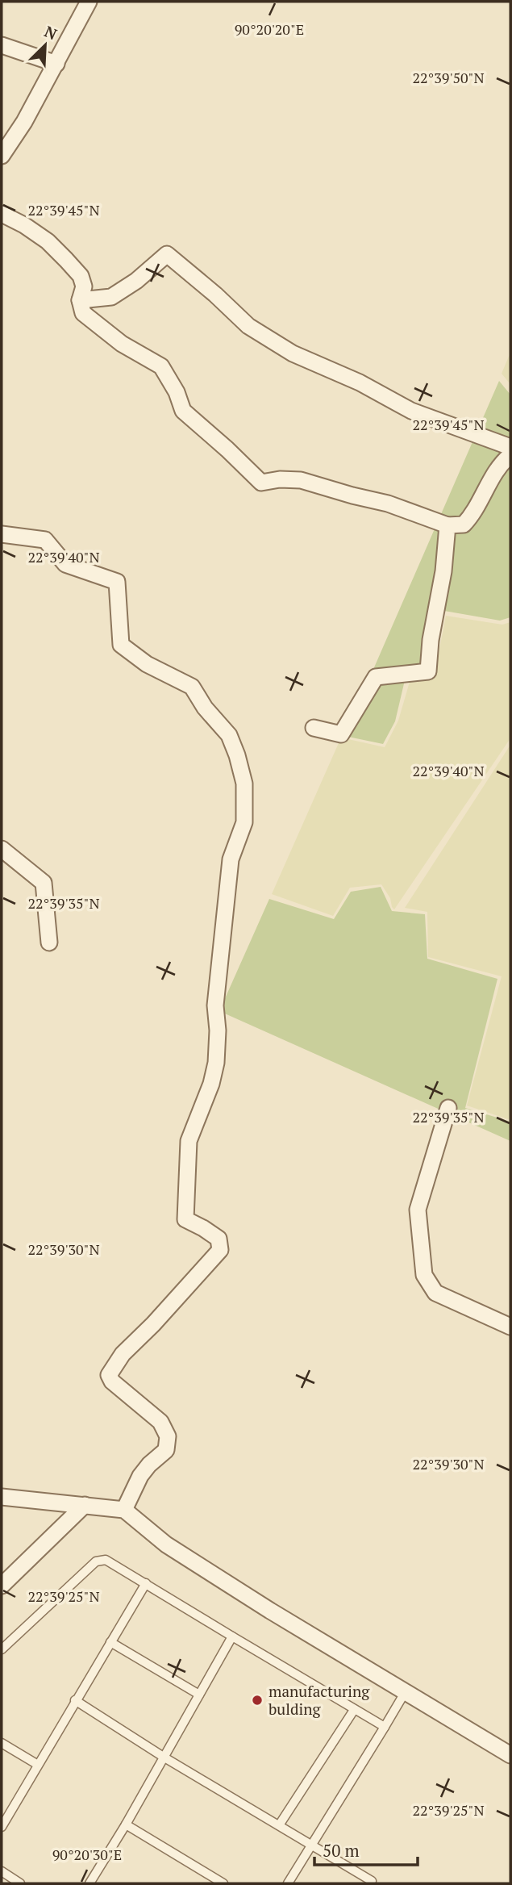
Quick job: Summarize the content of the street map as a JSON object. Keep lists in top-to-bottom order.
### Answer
{
  "places": ["manufacturing bulding"],
  "scale_bar": "50 m",
  "north": "top right",
  "coordinates": [
    "90°20'20\"E",
    "22°39'50\"N",
    "22°39'45\"N",
    "22°39'40\"N",
    "22°39'35\"N",
    "22°39'30\"N",
    "22°39'25\"N",
    "90°20'30\"E"
  ]
}
